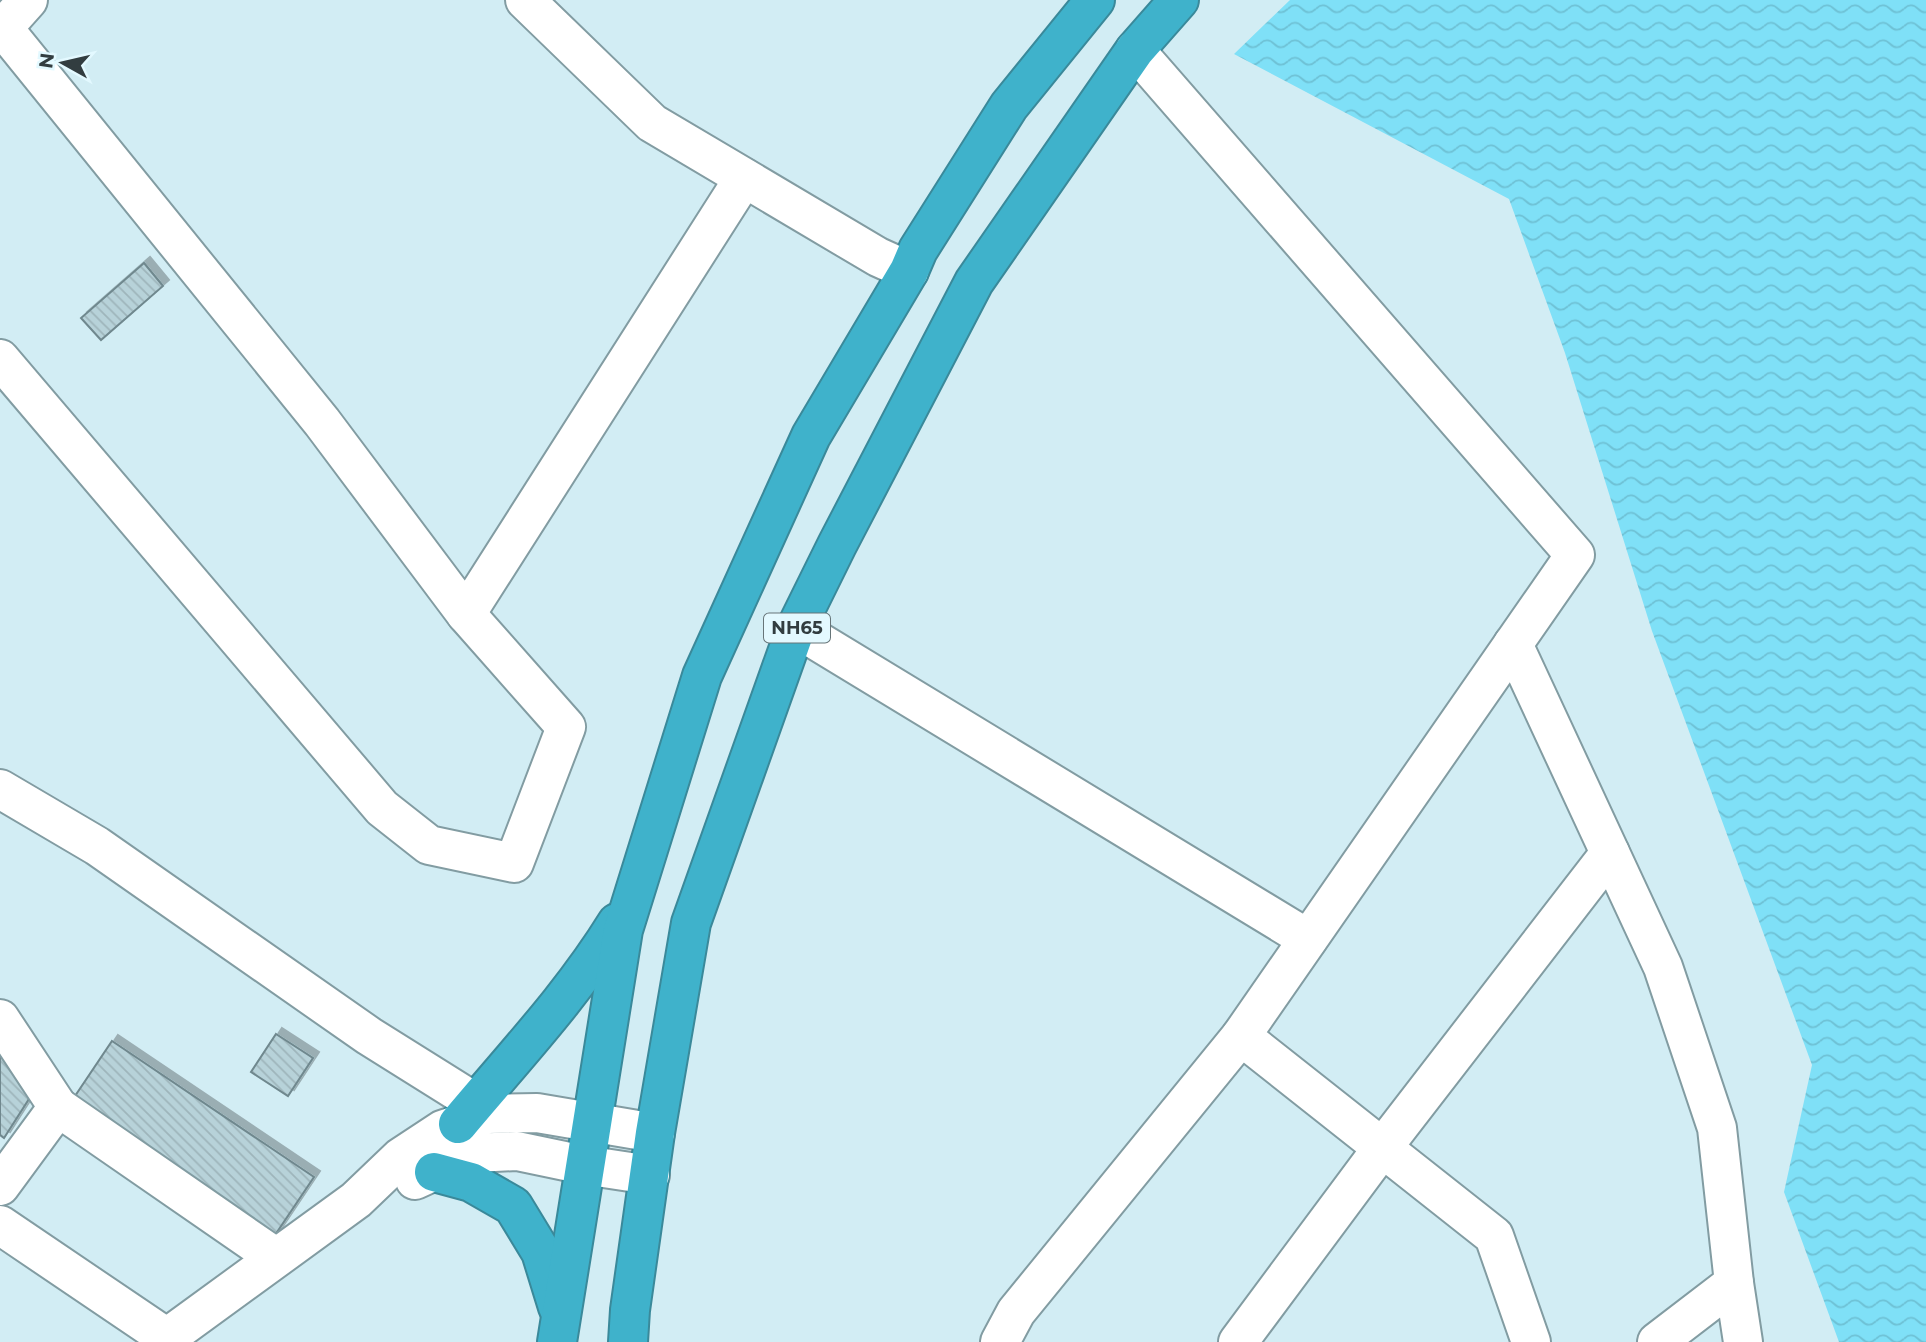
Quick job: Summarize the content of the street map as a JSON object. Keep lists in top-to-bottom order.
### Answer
{
  "streets": {
    "highway": ["NH65"]
  },
  "north": "left"
}
